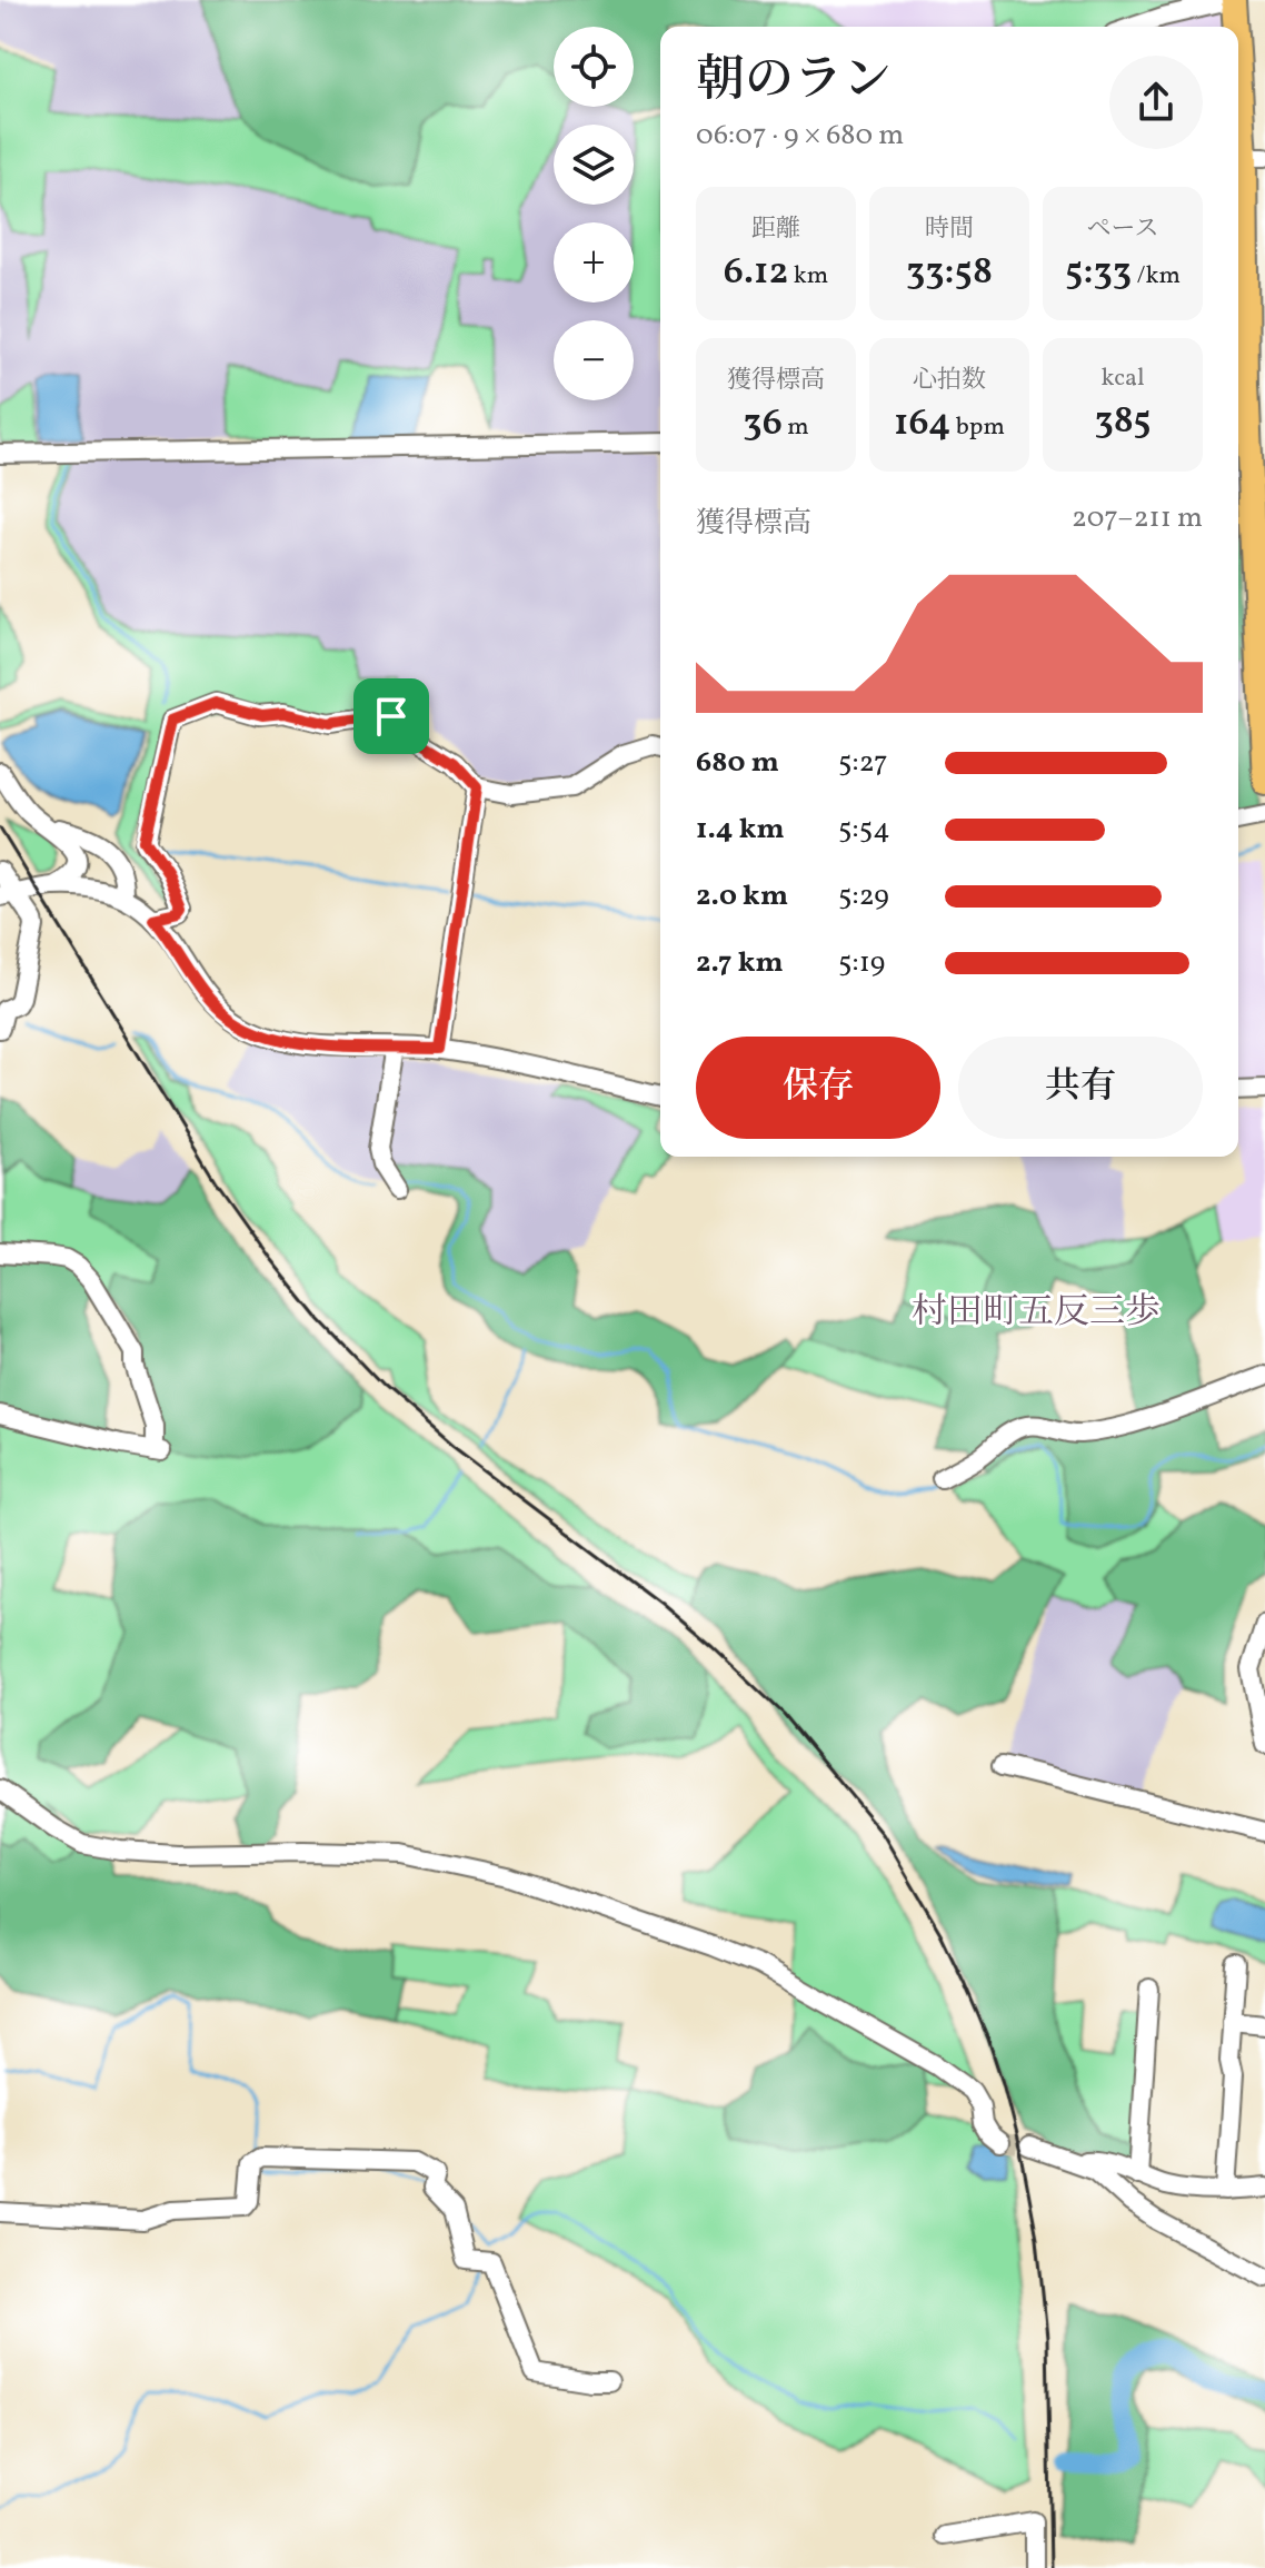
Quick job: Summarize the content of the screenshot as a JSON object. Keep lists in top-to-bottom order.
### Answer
{
  "districts": ["村田町五反三歩"],
  "page": {
    "map_buttons": ["+", "−"],
    "heading": ["朝のラン", "06:07 · 9 × 680 m"],
    "stats": [
      ["距離", "6.12 km"],
      ["時間", "33:58"],
      ["ペース", "5:33 /km"],
      ["獲得標高", "36 m"],
      ["心拍数", "164 bpm"],
      ["kcal", "385"]
    ],
    "chart": ["獲得標高", "207–211 m"],
    "list": [
      {
        "name": "680 m",
        "note": "5:27"
      },
      {
        "name": "1.4 km",
        "note": "5:54"
      },
      {
        "name": "2.0 km",
        "note": "5:29"
      },
      {
        "name": "2.7 km",
        "note": "5:19"
      }
    ],
    "buttons": ["保存", "共有"]
  }
}
